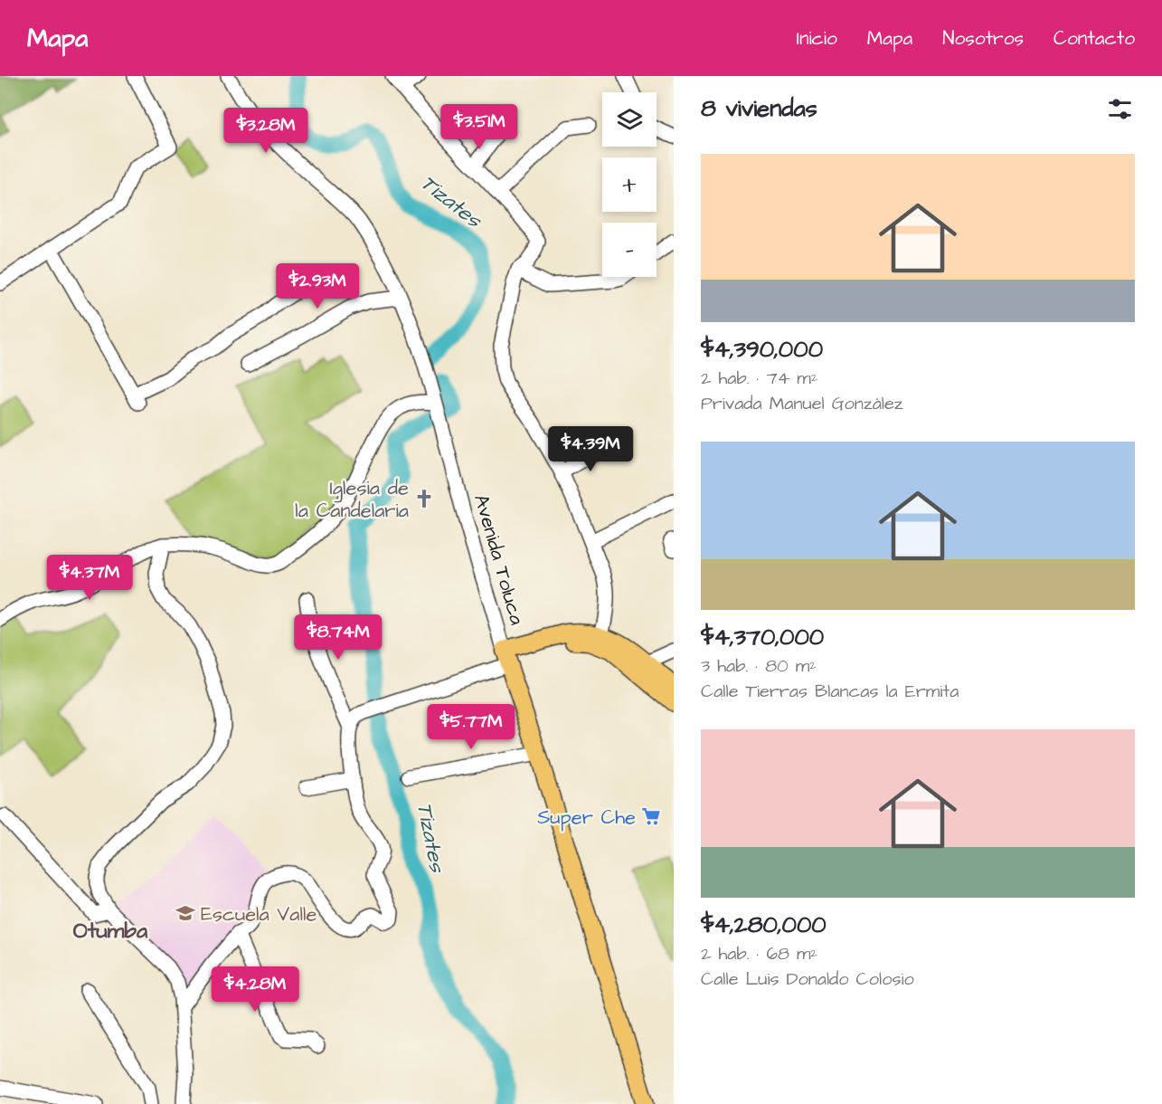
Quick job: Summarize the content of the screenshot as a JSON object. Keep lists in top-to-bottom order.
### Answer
{
  "streets": {
    "main road": ["Avenida Toluca"]
  },
  "districts": ["Otumba"],
  "water": ["Tizates"],
  "places": {
    "church": ["Iglesia de la Candelaria"],
    "supermarket": ["Super Che"],
    "school or university": ["Escuela Valle"]
  },
  "page": {
    "header": "Mapa",
    "nav": [
      "Inicio",
      "Mapa",
      "Nosotros",
      "Contacto"
    ],
    "heading": "8 viviendas",
    "map_buttons": ["+", "−"],
    "price": [
      "$3.51M",
      "$3.28M",
      "$2.93M",
      "$4.39M",
      "$4.37M",
      "$8.74M",
      "$5.77M",
      "$4.28M"
    ],
    "list": [
      {
        "name": "$4,390,000",
        "note": "2 hab. · 74 m² · Privada Manuel González"
      },
      {
        "name": "$4,370,000",
        "note": "3 hab. · 80 m² · Calle Tierras Blancas la Ermita"
      },
      {
        "name": "$4,280,000",
        "note": "2 hab. · 68 m² · Calle Luis Donaldo Colosio"
      }
    ]
  }
}
